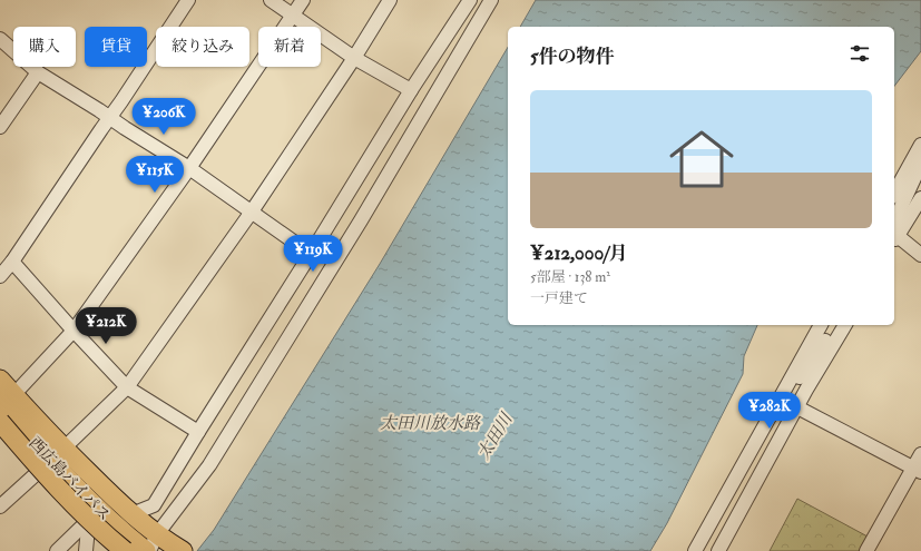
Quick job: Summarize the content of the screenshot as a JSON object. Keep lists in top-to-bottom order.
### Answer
{
  "streets": {
    "highway": ["西広島バイパス"]
  },
  "water": ["太田川放水路", "太田川"],
  "page": {
    "chip": [
      "購入",
      "賃貸",
      "絞り込み",
      "新着"
    ],
    "heading": "5件の物件",
    "list": [
      {
        "name": "¥212,000/月",
        "note": "5部屋 · 138 m² · 一戸建て"
      }
    ],
    "price": [
      "¥206K",
      "¥115K",
      "¥119K",
      "¥212K",
      "¥282K"
    ]
  }
}
